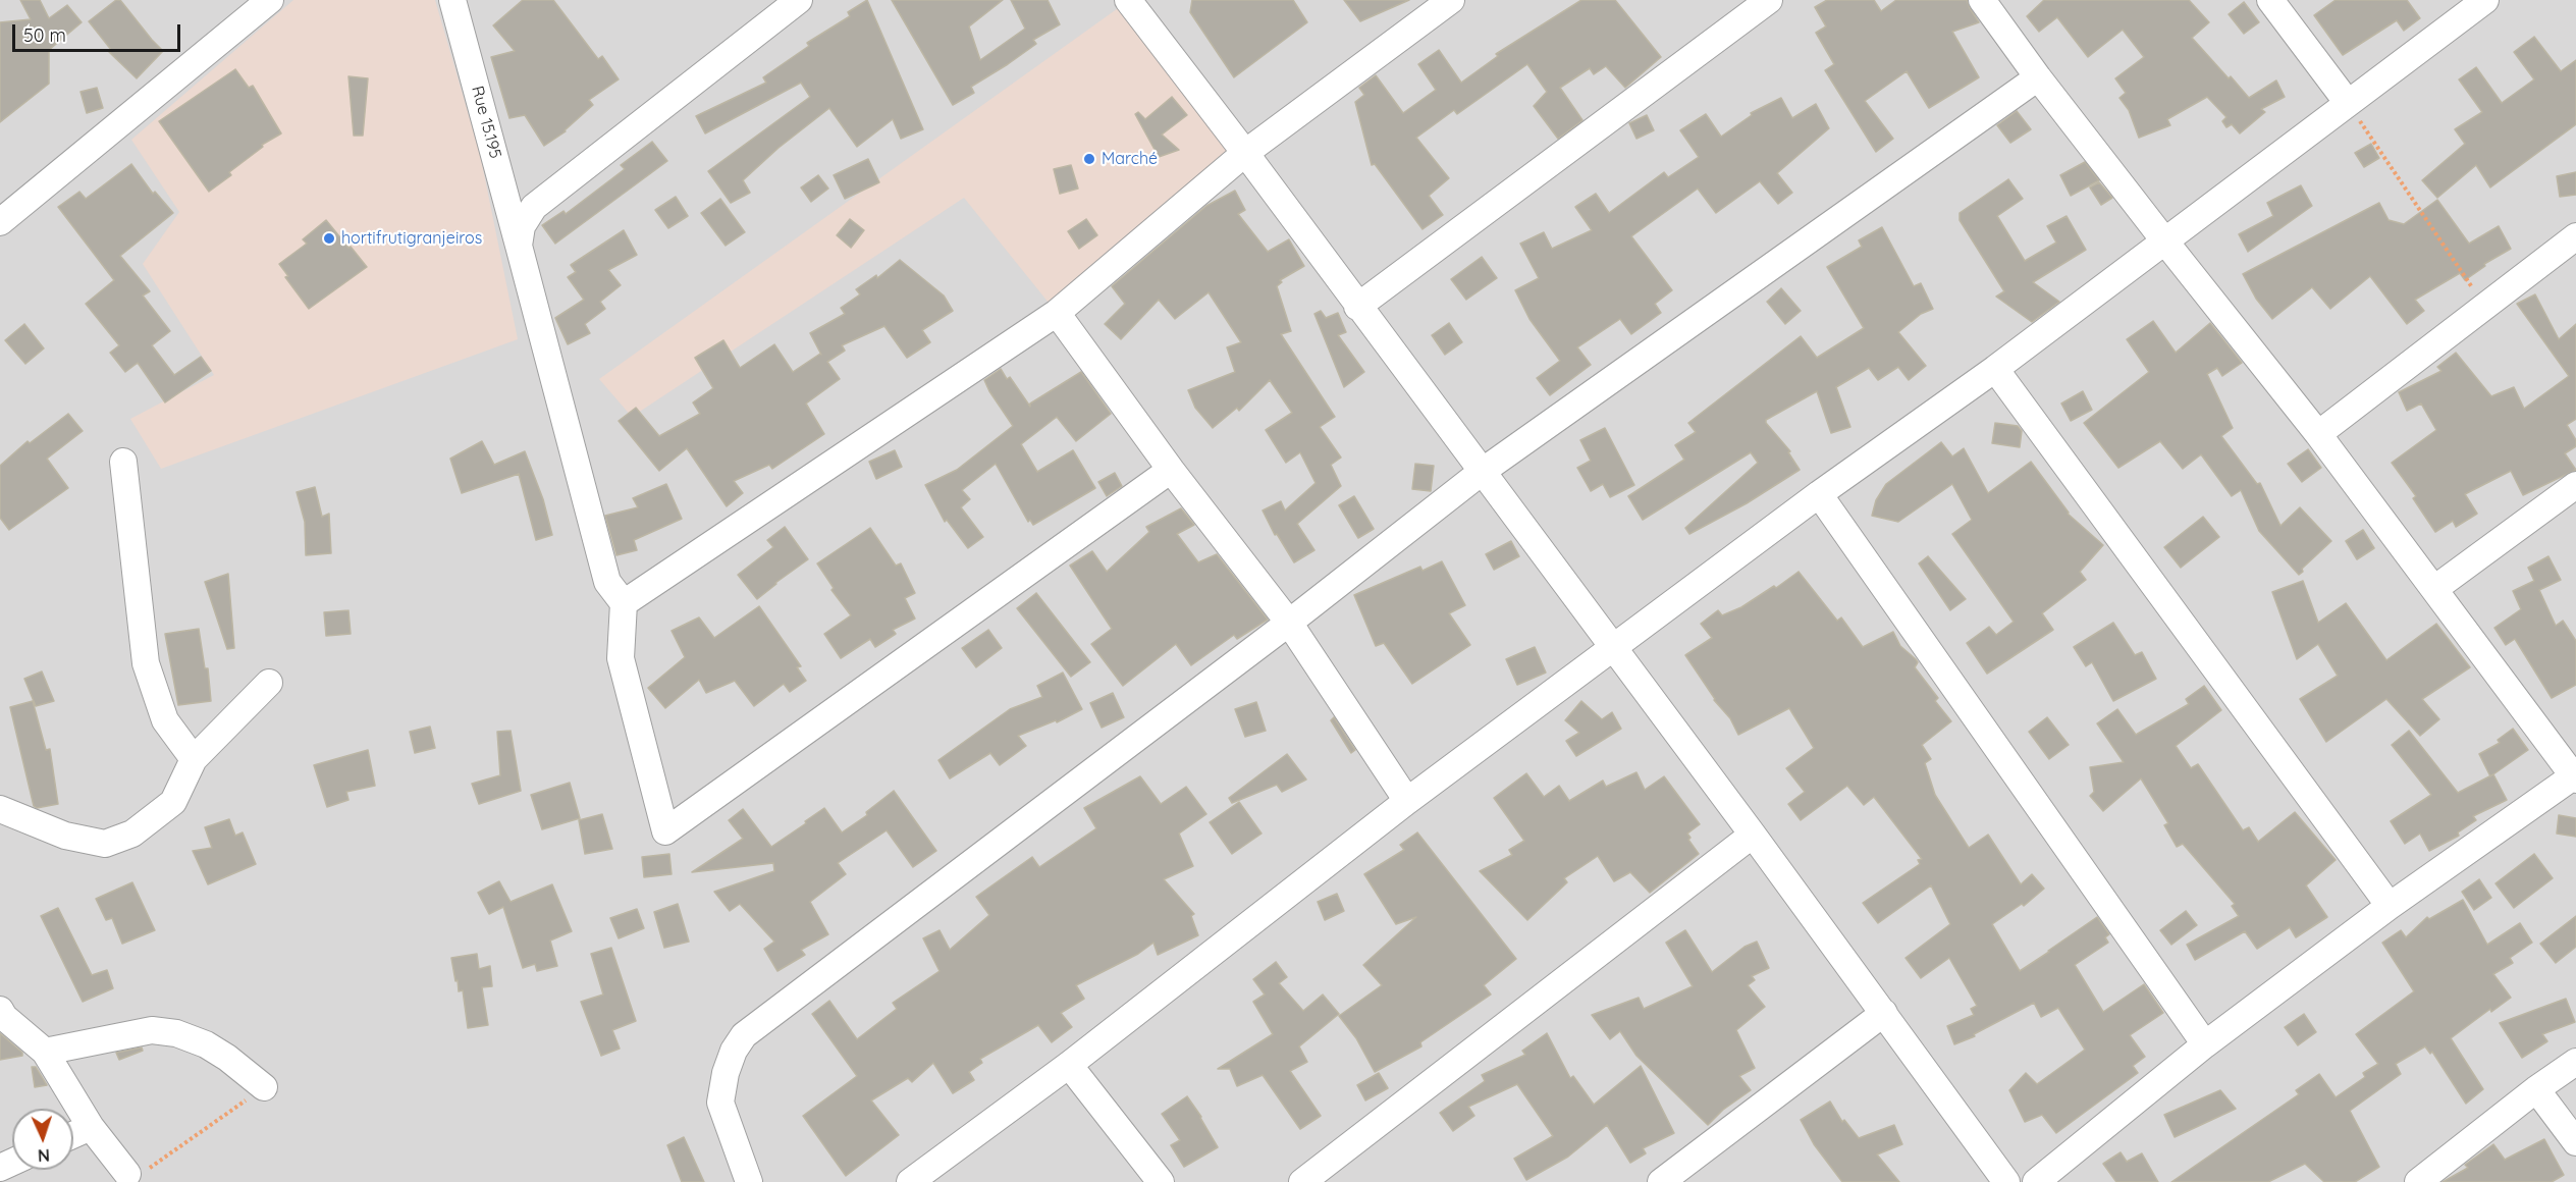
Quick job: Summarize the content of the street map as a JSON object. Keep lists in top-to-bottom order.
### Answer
{
  "streets": {
    "street": ["Rue 15.195"]
  },
  "places": ["Marché", "hortifrutigranjeiros"],
  "scale_bar": "50 m",
  "north": "bottom"
}
